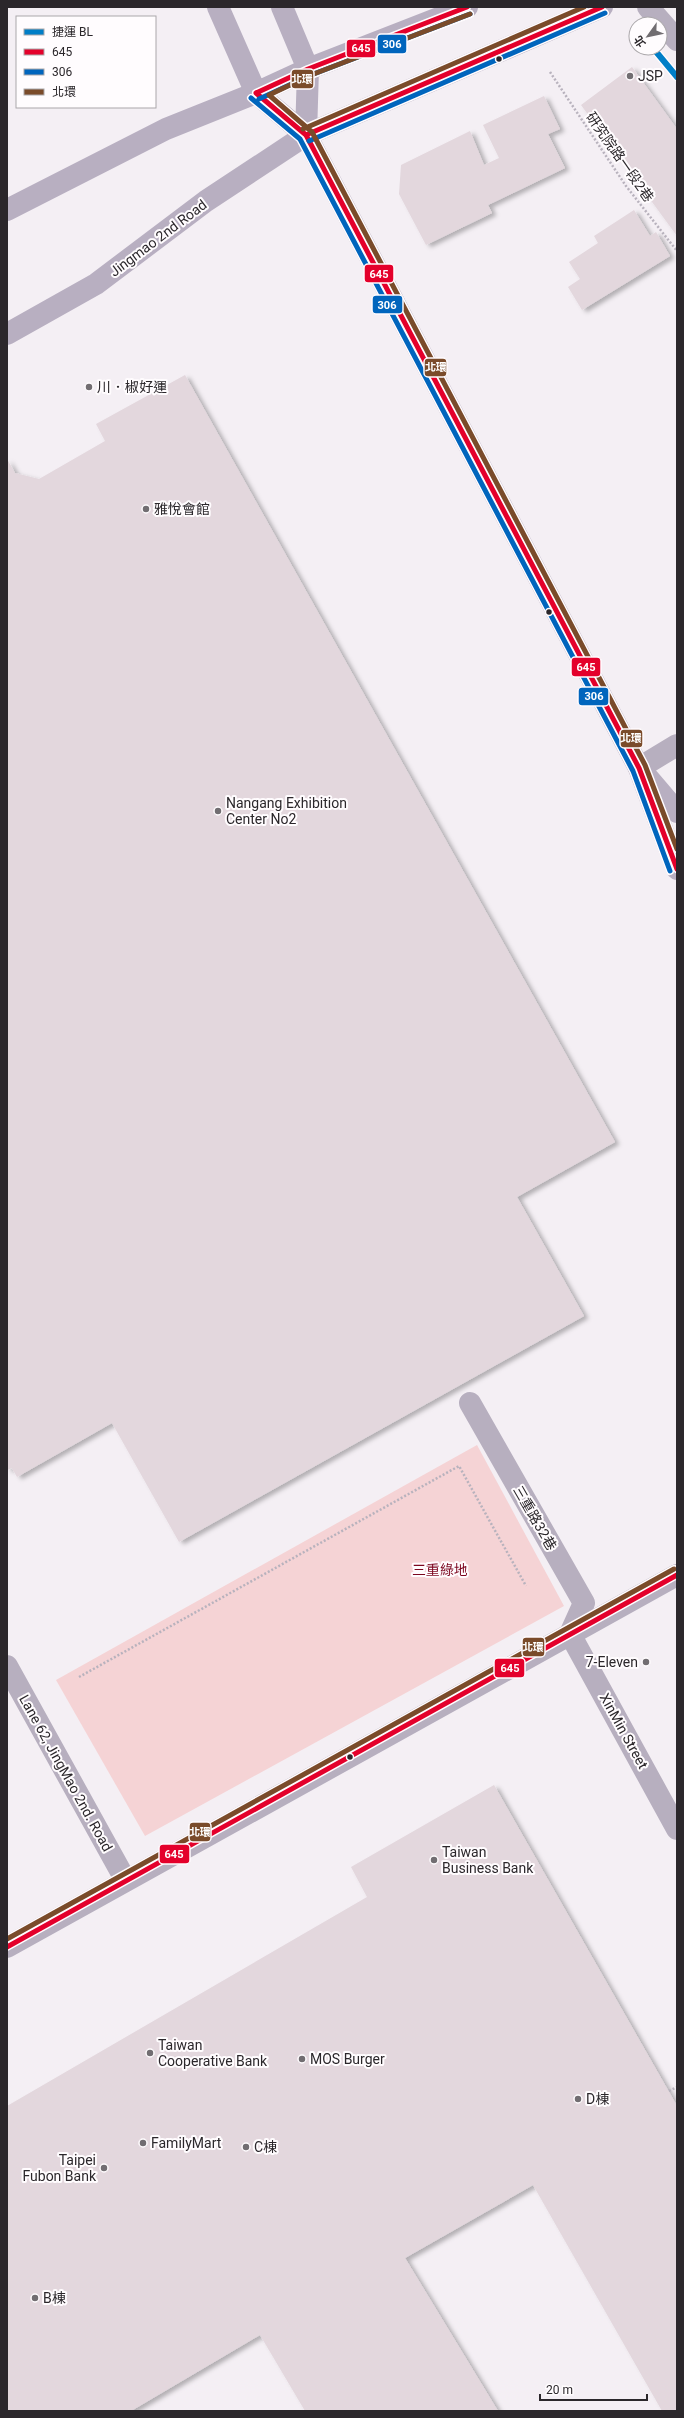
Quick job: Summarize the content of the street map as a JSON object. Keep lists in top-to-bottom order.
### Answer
{
  "streets": {
    "main road": ["Jingmao 2nd Road"],
    "street": ["三重路32巷", "XinMin Street", "Lane 62, JingMao 2nd. Road"],
    "path": ["研究院路一段2巷"]
  },
  "crossings": [
    ["三重路32巷", "XinMin Street"]
  ],
  "parks": ["三重綠地"],
  "places": [
    "JSP",
    "川．椒好運",
    "雅悅會館",
    "Nangang Exhibition Center No2",
    "7-Eleven",
    "Taiwan Business Bank",
    "Taiwan Cooperative Bank",
    "MOS Burger",
    "D棟",
    "FamilyMart",
    "C棟",
    "Taipei Fubon Bank",
    "B棟"
  ],
  "lines": [
    "transit line 645",
    "transit line 北環",
    "transit line 306",
    "metro line BL"
  ],
  "legend": [
    "捷運 BL",
    "645",
    "306",
    "北環"
  ],
  "scale_bar": "20 m",
  "north": "bottom left"
}
